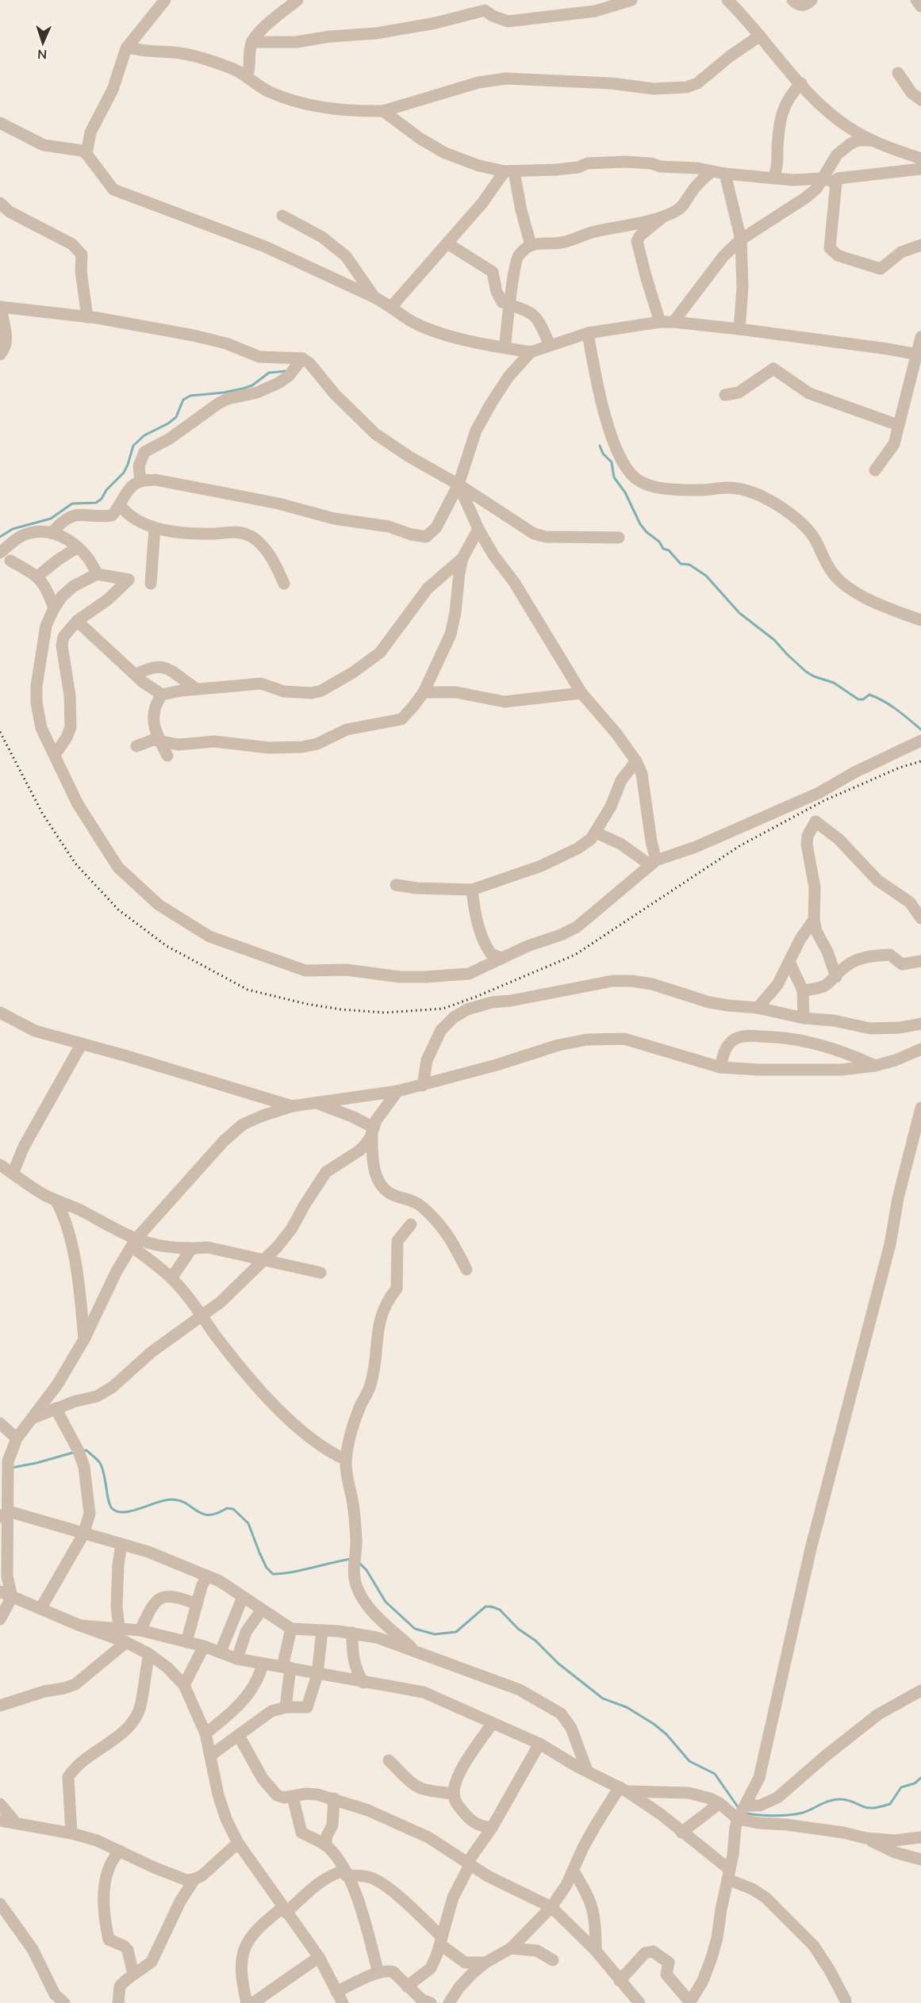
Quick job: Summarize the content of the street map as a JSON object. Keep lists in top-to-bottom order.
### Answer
{
  "north": "bottom"
}
